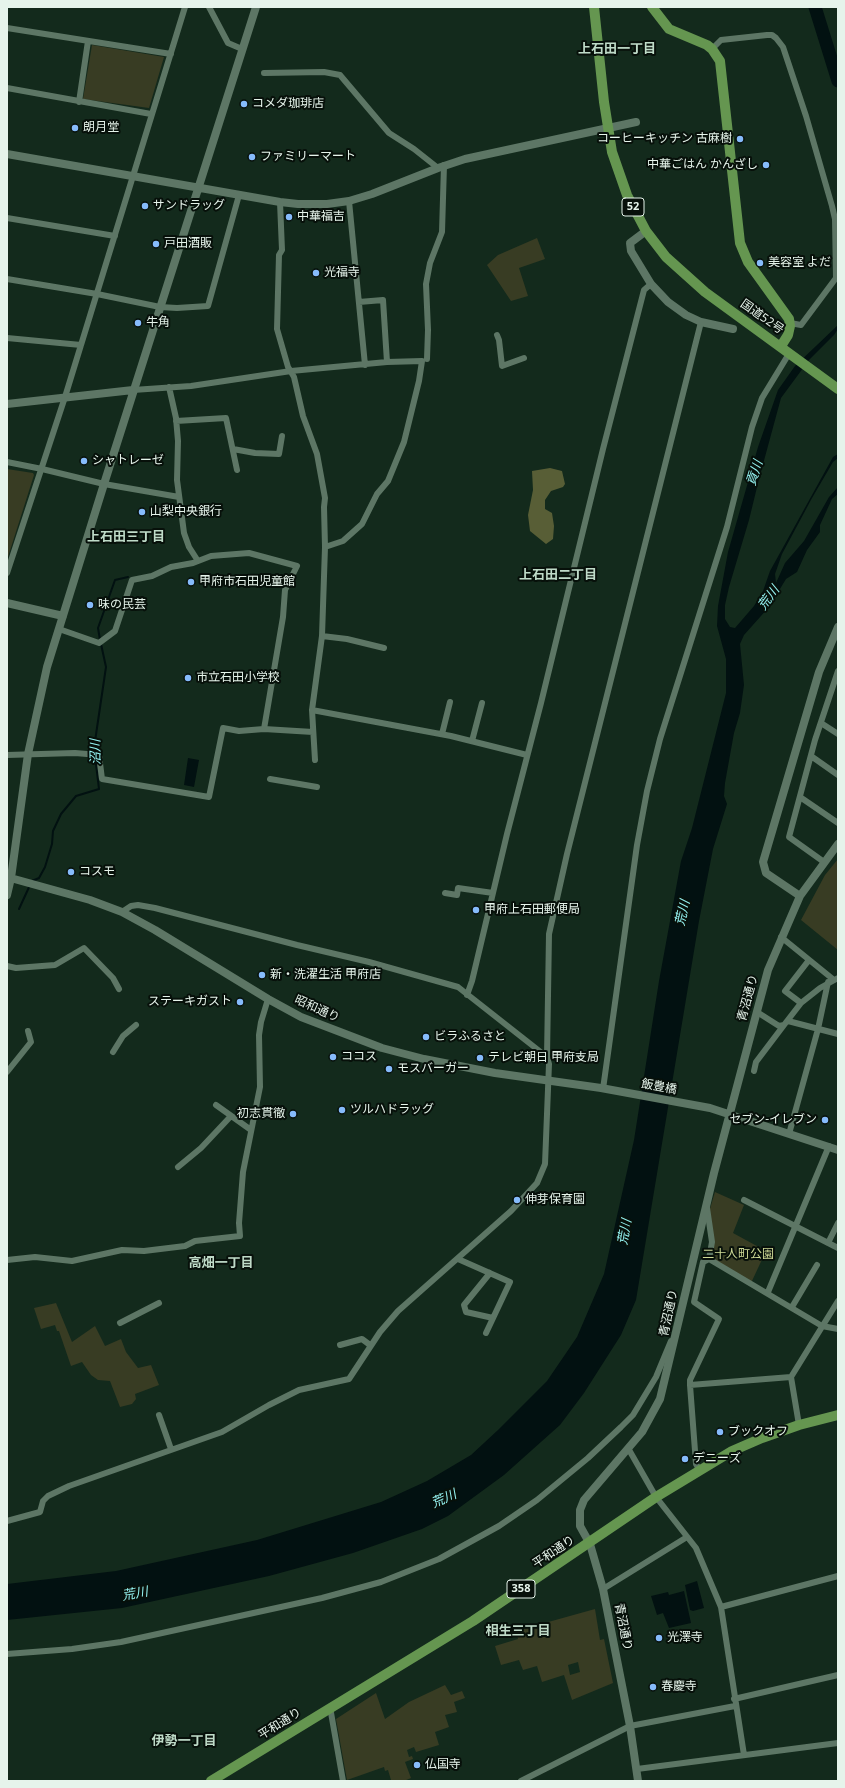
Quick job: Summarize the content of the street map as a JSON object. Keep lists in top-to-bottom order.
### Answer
{
  "streets": {
    "highway": [
      "52",
      "国道52号",
      "平和通り",
      "358"
    ],
    "street": ["青沼通り", "昭和通り", "飯豊橋"]
  },
  "crossings": [
    ["52", "国道52号"],
    ["青沼通り", "飯豊橋"],
    ["青沼通り", "平和通り"],
    ["昭和通り", "飯豊橋"]
  ],
  "districts": [
    "上石田一丁目",
    "上石田三丁目",
    "上石田二丁目",
    "高畑一丁目",
    "相生三丁目",
    "伊勢一丁目"
  ],
  "water": ["貢川", "荒川", "沼川"],
  "parks": ["二十人町公園"],
  "places": [
    "コメダ珈琲店",
    "朗月堂",
    "コーヒーキッチン 古麻樹",
    "ファミリーマート",
    "中華ごはん かんざし",
    "サンドラッグ",
    "中華福吉",
    "戸田酒販",
    "美容室 よだ",
    "光福寺",
    "牛角",
    "シャトレーゼ",
    "山梨中央銀行",
    "甲府市石田児童館",
    "味の民芸",
    "市立石田小学校",
    "コスモ",
    "甲府上石田郵便局",
    "新・洗濯生活 甲府店",
    "ステーキガスト",
    "ビラふるさと",
    "ココス",
    "テレビ朝日 甲府支局",
    "モスバーガー",
    "ツルハドラッグ",
    "初志貫徹",
    "セブン-イレブン",
    "伸芽保育園",
    "ブックオフ",
    "デニーズ",
    "光澤寺",
    "春慶寺",
    "仏国寺"
  ]
}
